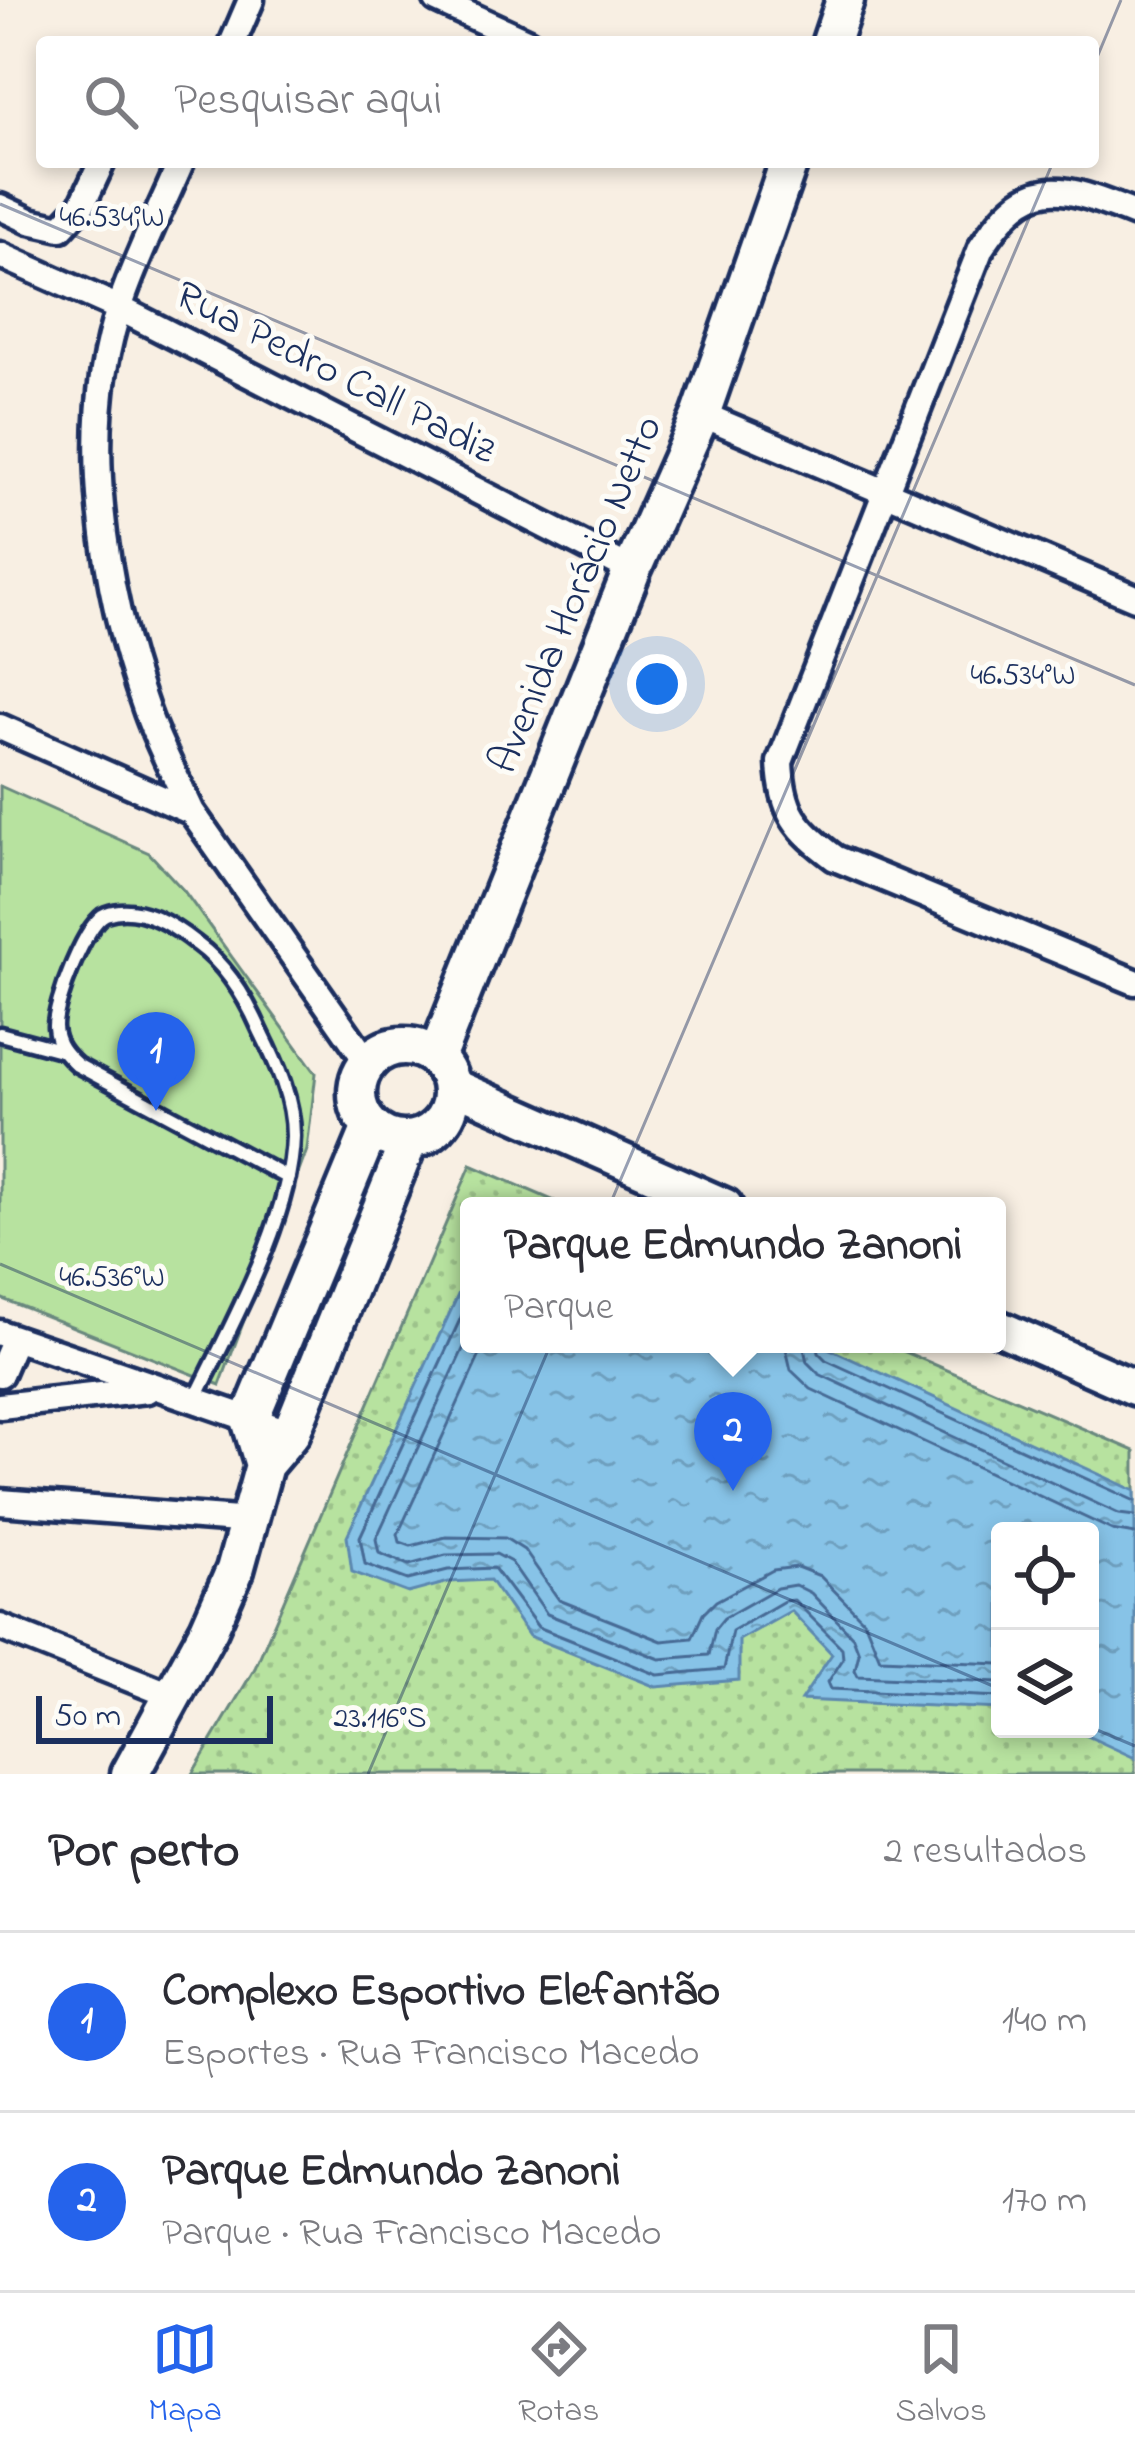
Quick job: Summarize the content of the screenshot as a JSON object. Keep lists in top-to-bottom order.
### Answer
{
  "streets": {
    "main road": ["Avenida Horácio Netto"],
    "street": ["Rua Pedro Call Padiz"]
  },
  "crossings": [
    ["Rua Pedro Call Padiz", "Avenida Horácio Netto"]
  ],
  "scale_bar": "50 m",
  "page": {
    "search": "Pesquisar aqui",
    "pins": ["1", "2"],
    "popup": ["Parque Edmundo Zanoni", "Parque"],
    "scale": "50 m",
    "heading": ["Por perto", "2 resultados"],
    "list": [
      {
        "mark": "1",
        "name": "Complexo Esportivo Elefantão",
        "note": "Esportes · Rua Francisco Macedo",
        "value": "140 m"
      },
      {
        "mark": "2",
        "name": "Parque Edmundo Zanoni",
        "note": "Parque · Rua Francisco Macedo",
        "value": "170 m"
      }
    ],
    "nav": ["Mapa", "Rotas", "Salvos"]
  },
  "coordinates": ["46.534°W", "46.536°W", "23.116°S"]
}
